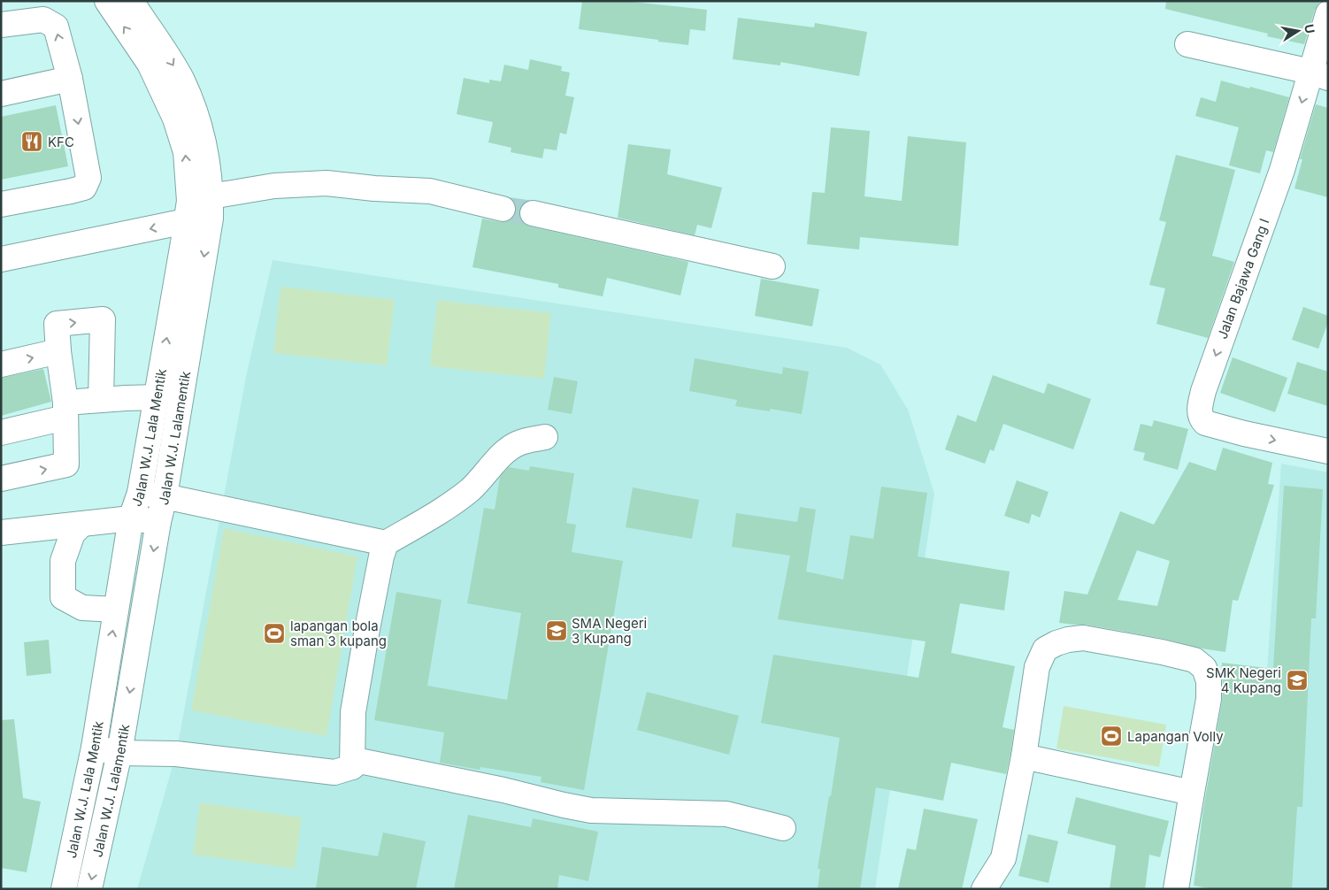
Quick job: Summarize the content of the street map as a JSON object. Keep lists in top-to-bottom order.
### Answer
{
  "streets": {
    "main road": ["Jalan Bajawa Gang I", "Jalan W.J. Lala Mentik", "Jalan W.J. Lalamentik"]
  },
  "crossings": [
    ["Jalan W.J. Lala Mentik", "Jalan W.J. Lalamentik"]
  ],
  "one_way": ["Jalan W.J. Lala Mentik", "Jalan W.J. Lalamentik"],
  "places": {
    "restaurant": ["KFC"],
    "school or university": ["SMA Negeri 3 Kupang", "SMK Negeri 4 Kupang"],
    "sports": ["lapangan bola sman 3 kupang", "Lapangan Volly"]
  },
  "north": "right"
}
